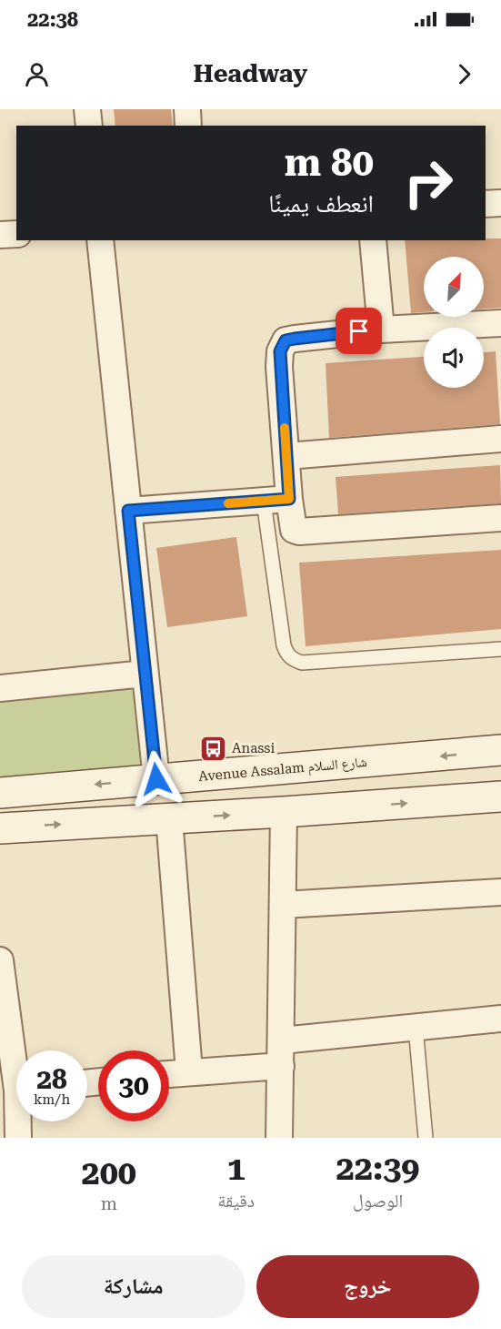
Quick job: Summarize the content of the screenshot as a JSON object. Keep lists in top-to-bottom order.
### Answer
{
  "streets": {
    "street": ["Avenue Assalam شارع السلام"]
  },
  "places": {
    "bus stop": ["Anassi"]
  },
  "north": "top right",
  "page": {
    "status": "22:38",
    "header": "Headway",
    "turn": ["80 m", "انعطف يمينًا"],
    "speed": "28 km/h",
    "limit": "30",
    "eta": [
      "22:39",
      "الوصول",
      "1",
      "دقيقة",
      "200",
      "m"
    ],
    "buttons": ["خروج", "مشاركة"]
  }
}
